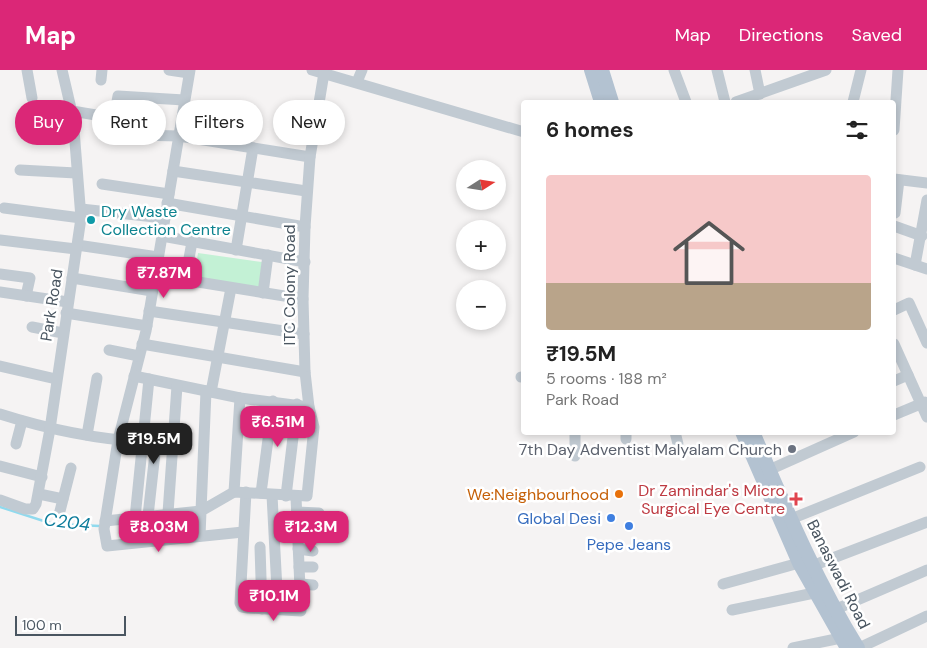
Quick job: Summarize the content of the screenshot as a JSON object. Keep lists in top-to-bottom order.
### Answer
{
  "streets": {
    "main road": ["Banaswadi Road"],
    "street": ["ITC Colony Road", "Park Road"]
  },
  "water": ["C204"],
  "places": {
    "other": [
      "Dry Waste Collection Centre",
      "7th Day Adventist Malyalam Church",
      "We:Neighbourhood",
      "Global Desi",
      "Pepe Jeans"
    ],
    "health": ["Dr Zamindar's Micro Surgical Eye Centre"]
  },
  "scale_bar": "100 m",
  "north": "right",
  "page": {
    "header": "Map",
    "nav": ["Map", "Directions", "Saved"],
    "chip": [
      "Buy",
      "Rent",
      "Filters",
      "New"
    ],
    "heading": "6 homes",
    "map_buttons": ["+", "−"],
    "list": [
      {
        "name": "₹19.5M",
        "note": "5 rooms · 188 m² · Park Road"
      }
    ],
    "price": [
      "₹7.87M",
      "₹6.51M",
      "₹19.5M",
      "₹8.03M",
      "₹12.3M",
      "₹10.1M"
    ],
    "scale": "100 m"
  }
}
